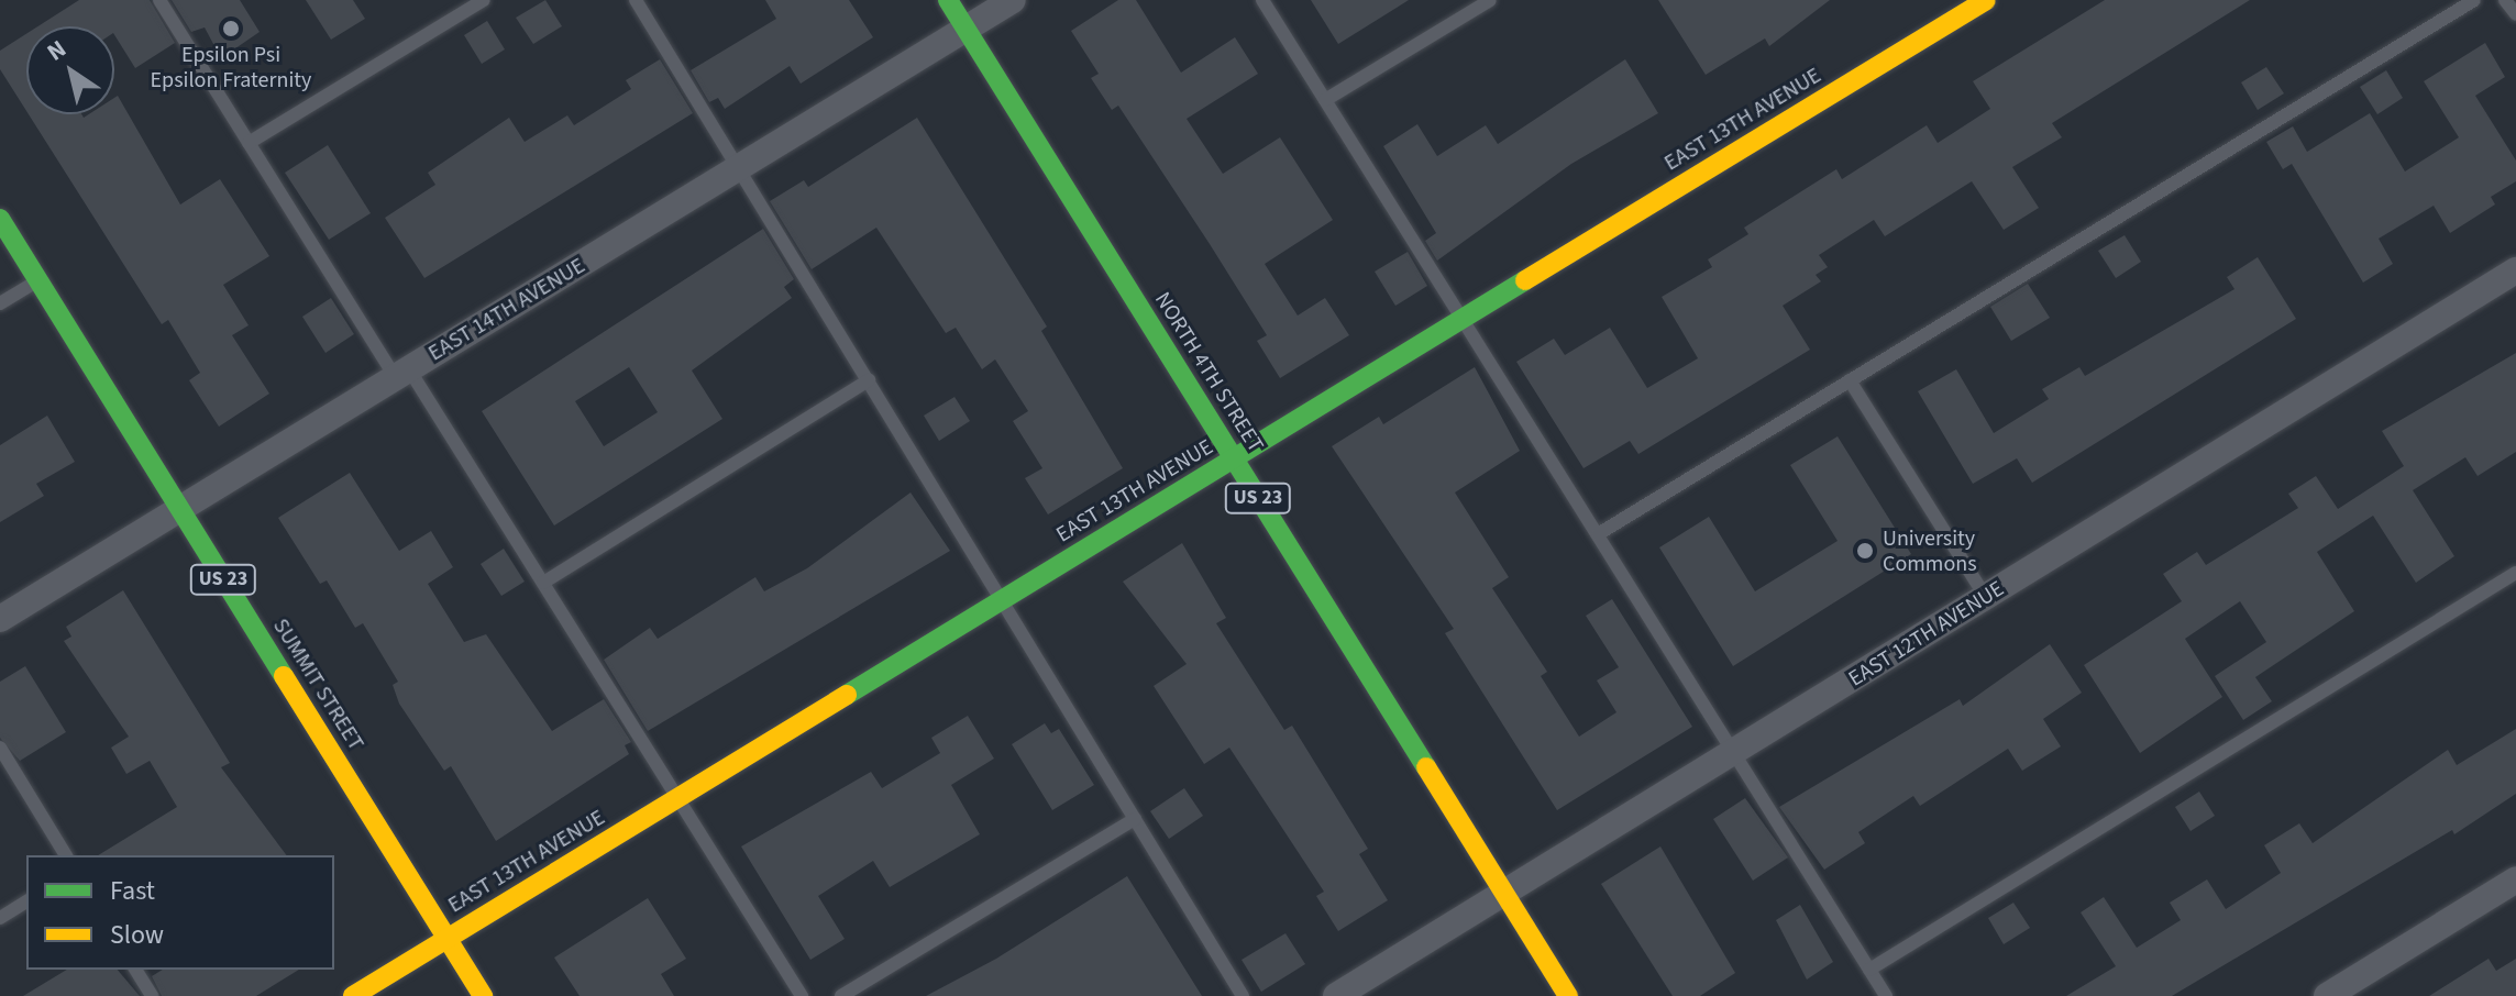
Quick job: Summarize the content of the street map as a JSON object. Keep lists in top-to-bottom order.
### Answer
{
  "streets": {
    "main road": [
      "EAST 13TH AVENUE",
      "NORTH 4TH STREET",
      "US 23",
      "SUMMIT STREET"
    ],
    "street": ["EAST 14TH AVENUE", "EAST 12TH AVENUE"]
  },
  "crossings": [
    ["EAST 13TH AVENUE", "NORTH 4TH STREET"],
    ["EAST 13TH AVENUE", "SUMMIT STREET"],
    ["EAST 14TH AVENUE", "NORTH 4TH STREET"],
    ["EAST 14TH AVENUE", "SUMMIT STREET"],
    ["NORTH 4TH STREET", "EAST 12TH AVENUE"]
  ],
  "places": ["Epsilon Psi Epsilon Fraternity", "University Commons"],
  "legend": ["Fast", "Slow"],
  "north": "top left"
}
